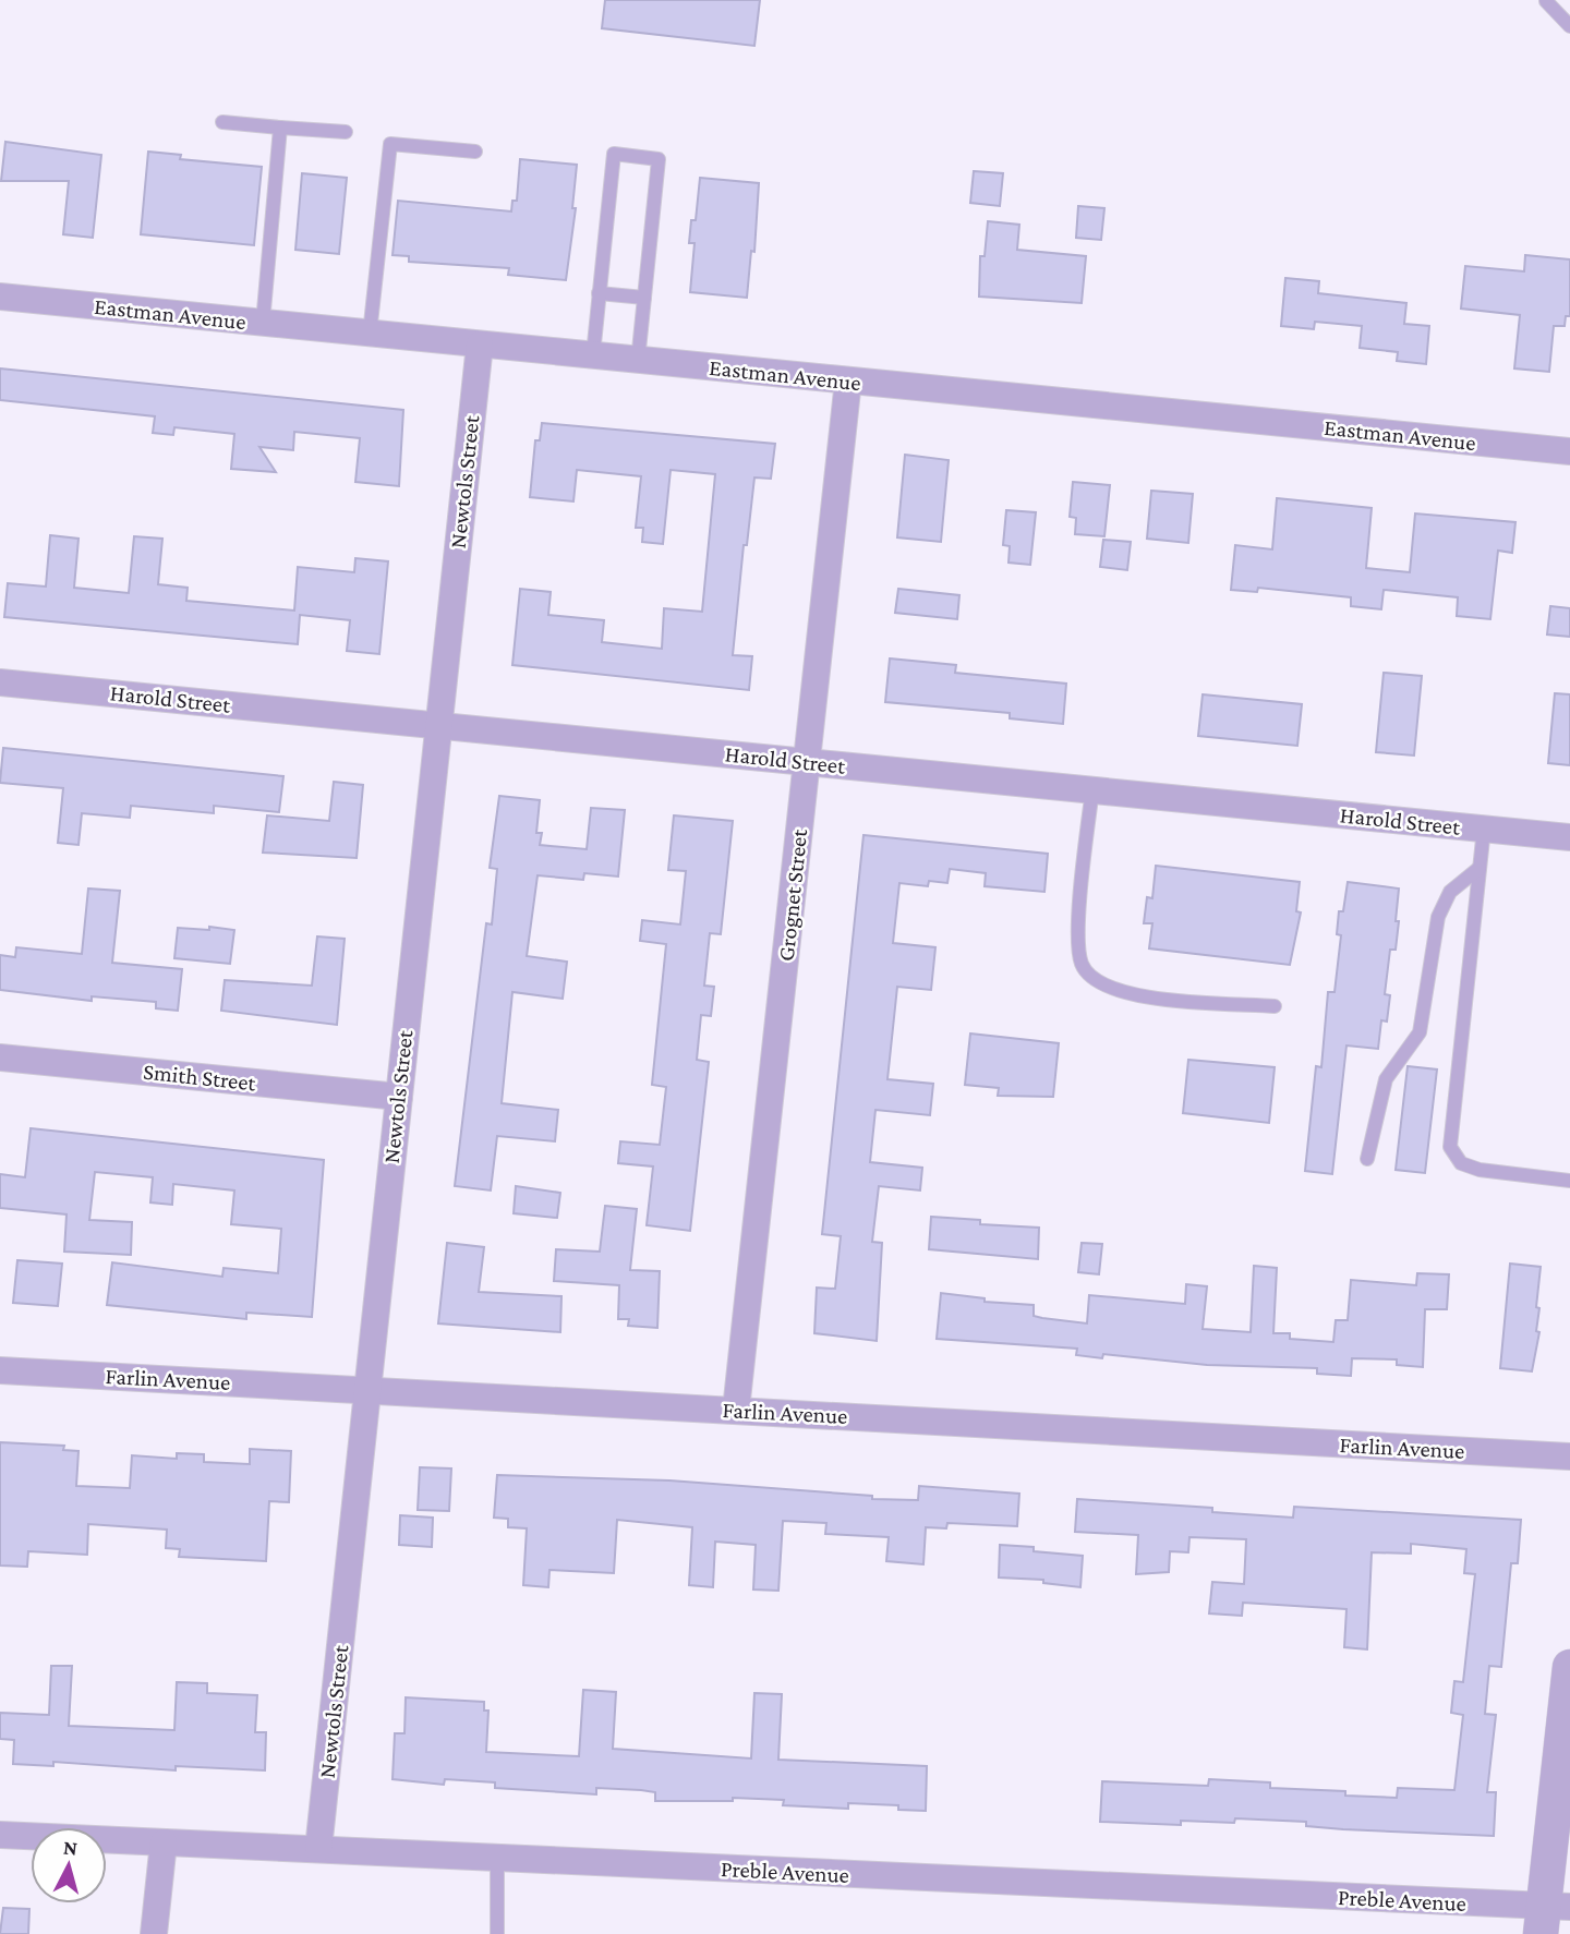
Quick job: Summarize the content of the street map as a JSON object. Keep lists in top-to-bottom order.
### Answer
{
  "streets": {
    "street": [
      "Eastman Avenue",
      "Newtols Street",
      "Harold Street",
      "Grognet Street",
      "Smith Street",
      "Farlin Avenue",
      "Preble Avenue"
    ]
  },
  "crossings": [
    ["Eastman Avenue", "Newtols Street"],
    ["Eastman Avenue", "Grognet Street"],
    ["Newtols Street", "Harold Street"],
    ["Newtols Street", "Smith Street"],
    ["Newtols Street", "Farlin Avenue"],
    ["Newtols Street", "Preble Avenue"],
    ["Harold Street", "Grognet Street"],
    ["Grognet Street", "Farlin Avenue"]
  ],
  "north": "top"
}
